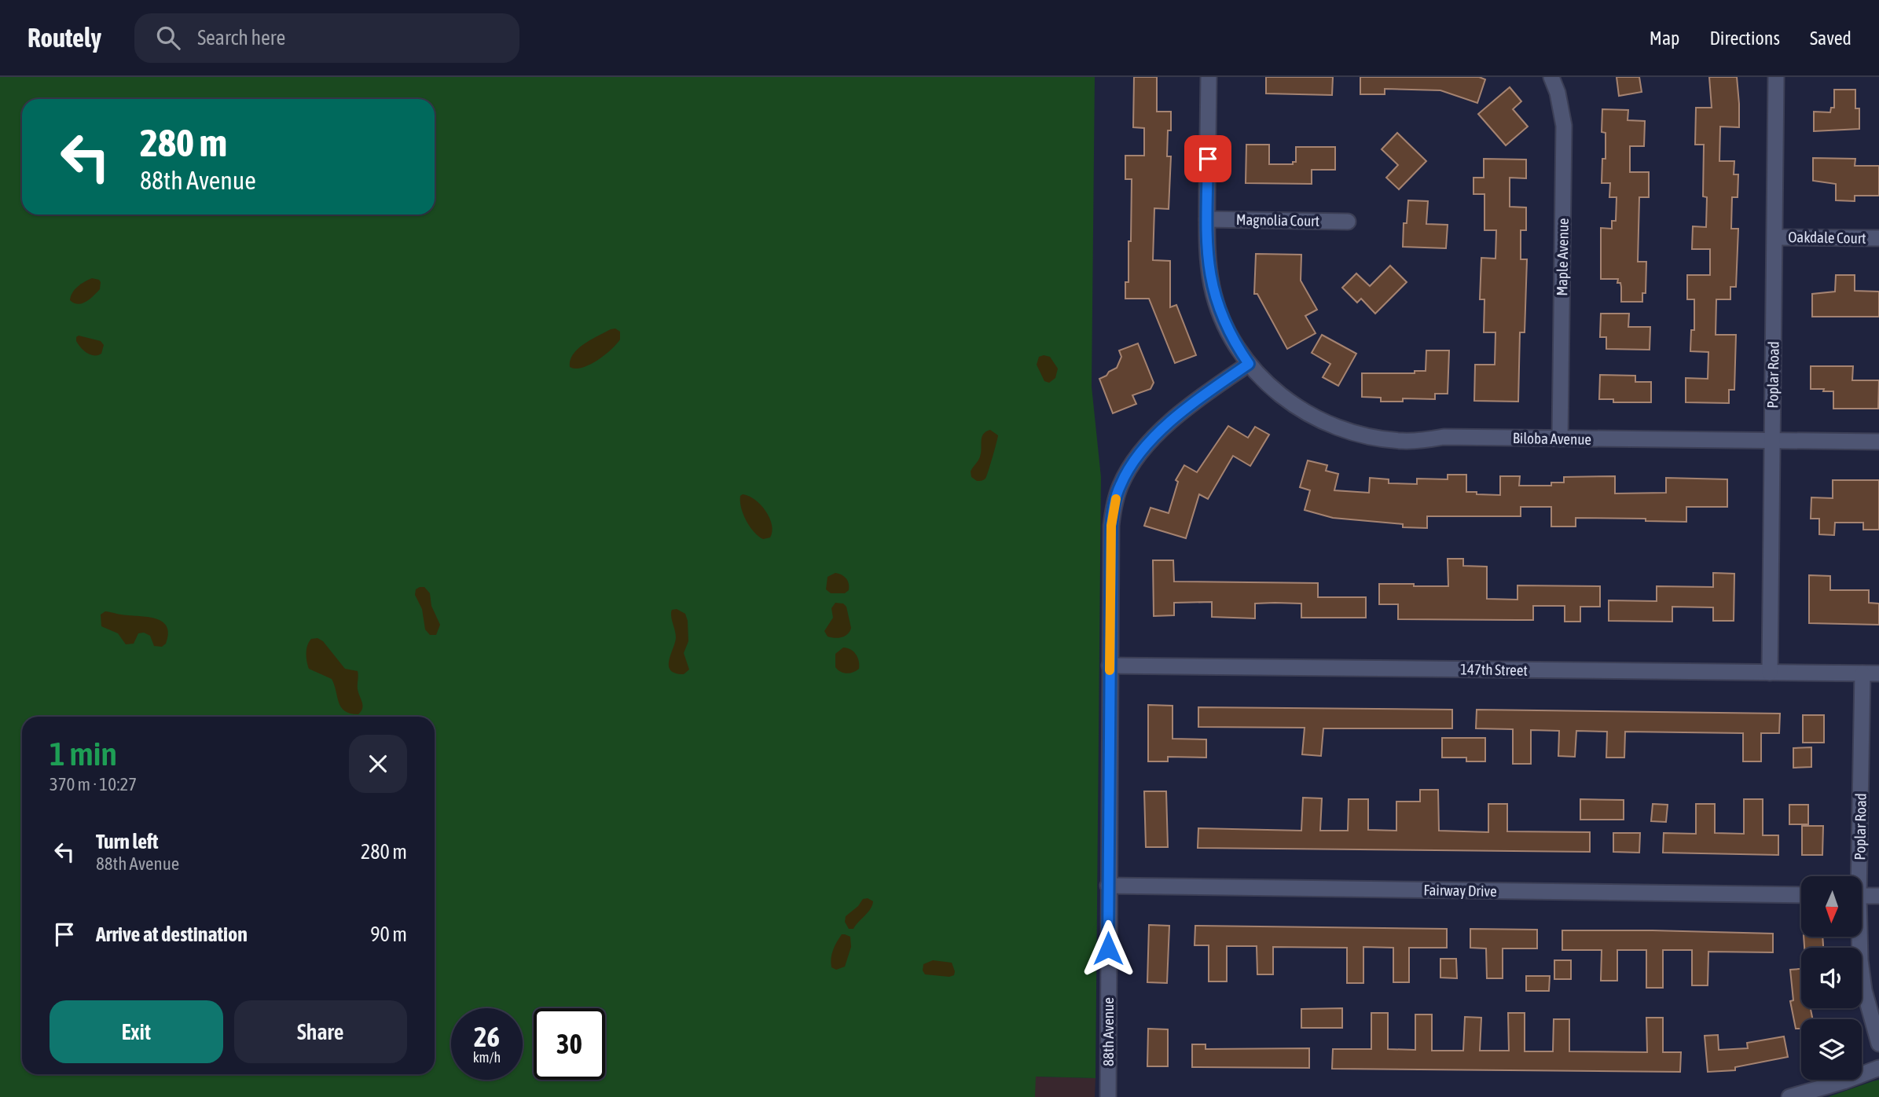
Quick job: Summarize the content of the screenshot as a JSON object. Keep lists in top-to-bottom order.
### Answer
{
  "streets": {
    "street": [
      "Magnolia Court",
      "Oakdale Court",
      "Maple Avenue",
      "Poplar Road",
      "Biloba Avenue",
      "147th Street",
      "Fairway Drive",
      "88th Avenue"
    ]
  },
  "crossings": [
    ["Oakdale Court", "Poplar Road"],
    ["Maple Avenue", "Biloba Avenue"],
    ["Poplar Road", "Biloba Avenue"],
    ["Poplar Road", "147th Street"],
    ["Biloba Avenue", "88th Avenue"],
    ["147th Street", "88th Avenue"],
    ["Fairway Drive", "88th Avenue"]
  ],
  "north": "bottom",
  "page": {
    "header": "Routely",
    "search": "Search here",
    "nav": ["Map", "Directions", "Saved"],
    "turn": ["280 m", "88th Avenue"],
    "heading": ["1 min", "370 m · 10:27"],
    "list": [
      {
        "name": "Turn left",
        "note": "88th Avenue",
        "value": "280 m"
      },
      {
        "name": "Arrive at destination",
        "value": "90 m"
      }
    ],
    "buttons": ["Exit", "Share"],
    "speed": "26 km/h",
    "limit": "30"
  }
}
